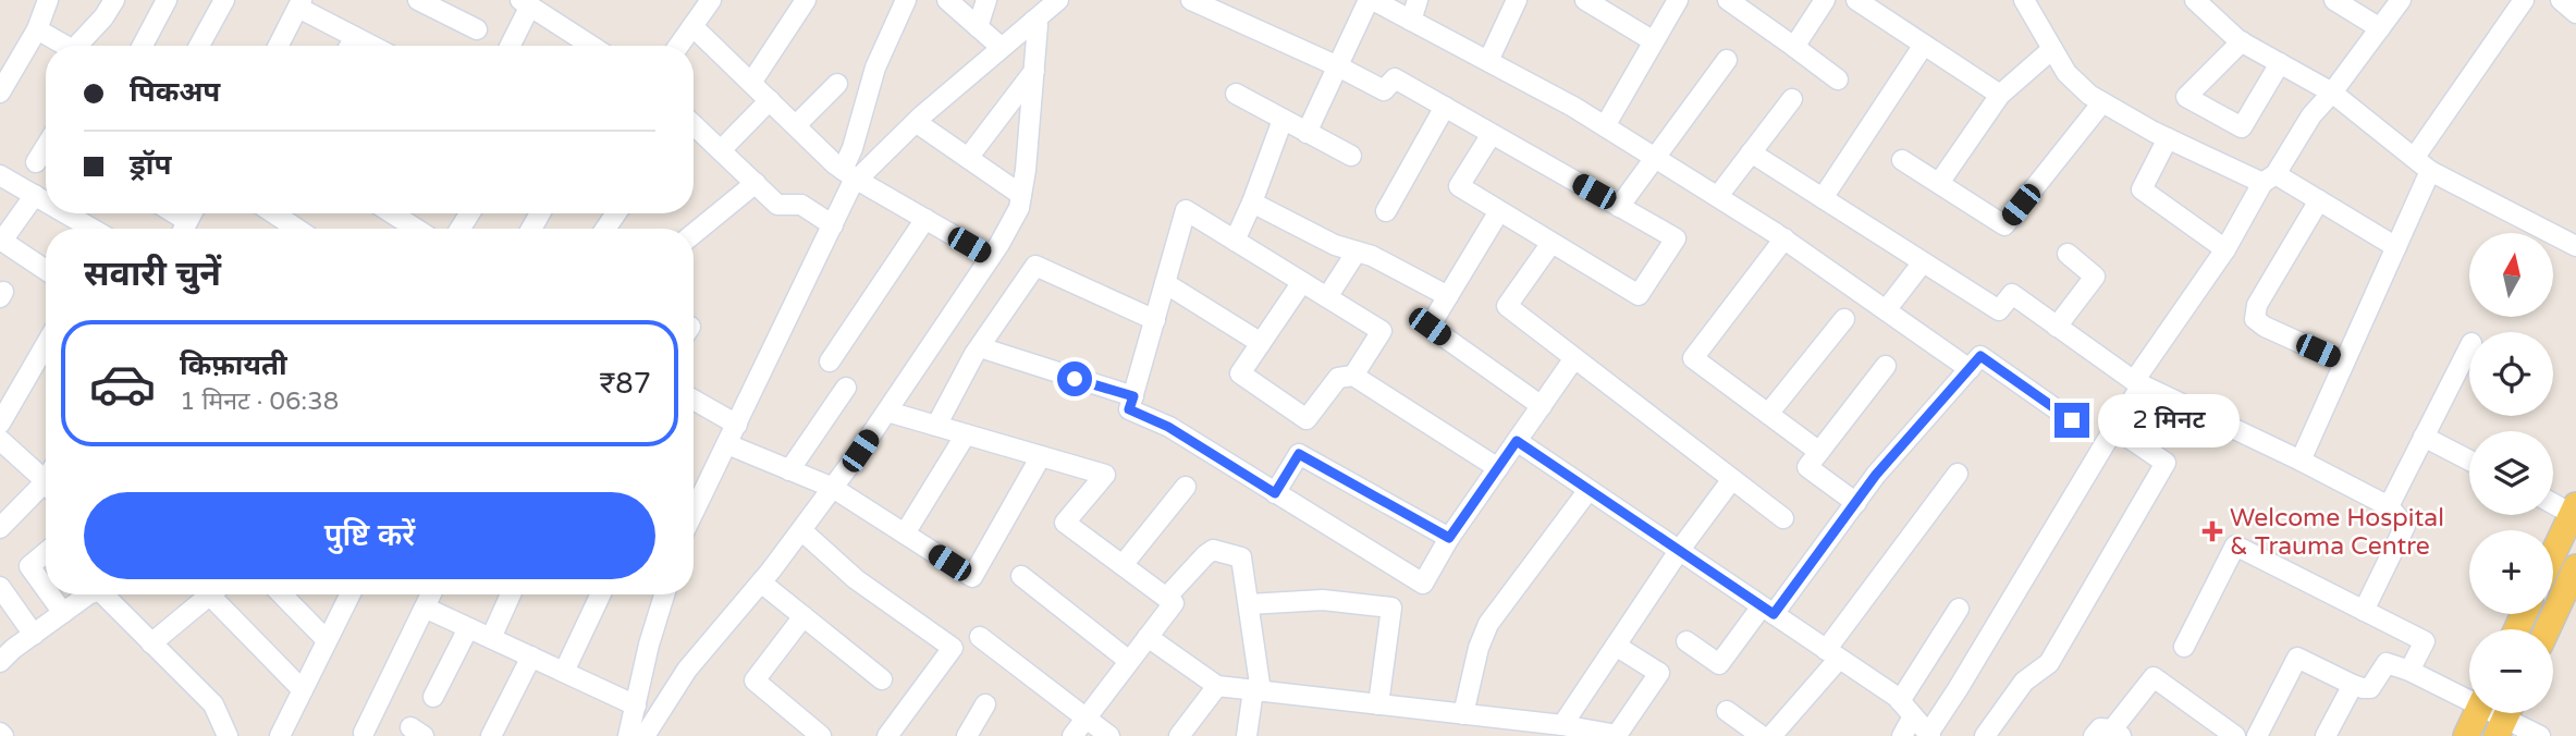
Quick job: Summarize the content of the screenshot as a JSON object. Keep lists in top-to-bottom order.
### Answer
{
  "places": {
    "health": ["Welcome Hospital & Trauma Centre"]
  },
  "north": "top",
  "page": {
    "banner": ["पिकअप", "ड्रॉप"],
    "heading": "सवारी चुनें",
    "map_buttons": ["+", "−"],
    "list": [
      {
        "name": "किफ़ायती",
        "note": "1 मिनट · 06:38",
        "value": "₹87"
      }
    ],
    "bubble": "2 मिनट",
    "buttons": "पुष्टि करें"
  }
}
